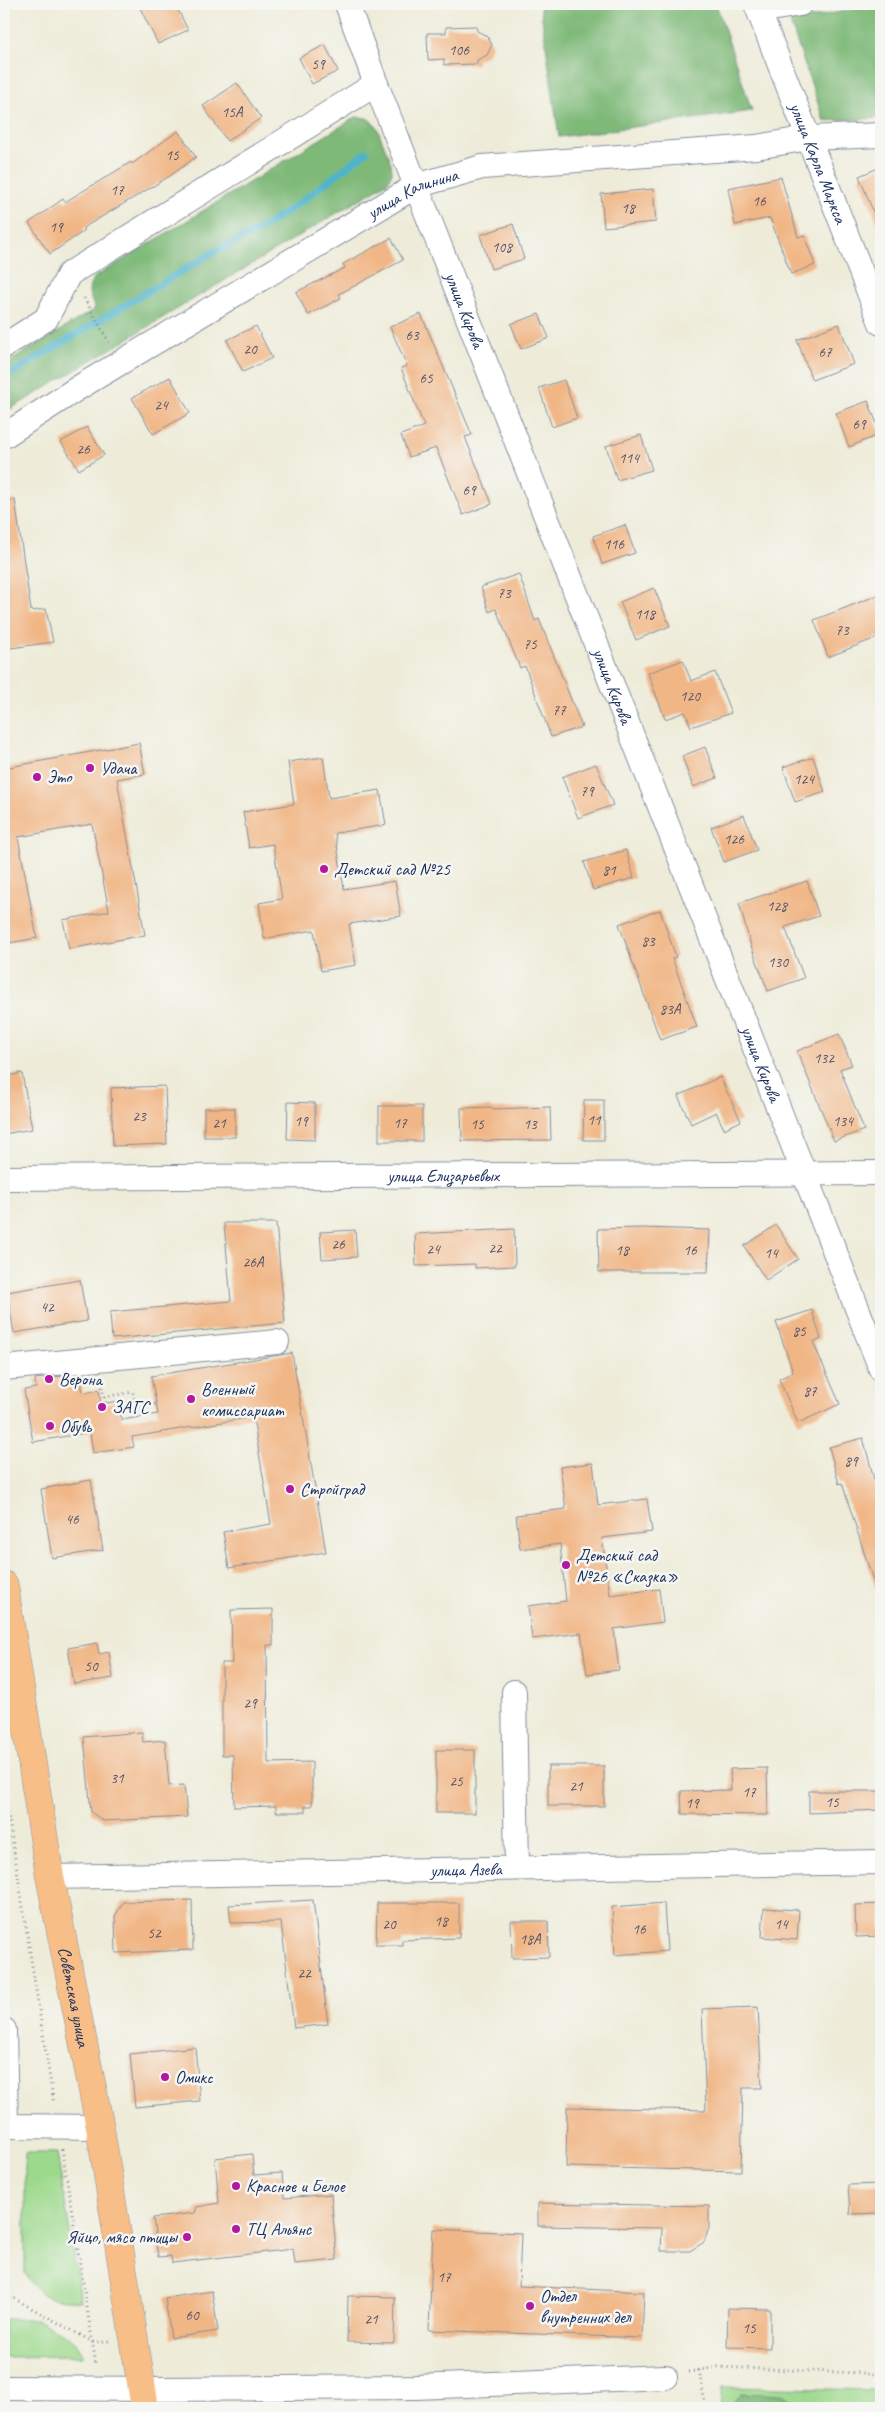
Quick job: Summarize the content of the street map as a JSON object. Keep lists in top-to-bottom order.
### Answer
{
  "streets": {
    "main road": ["Советская улица"],
    "street": [
      "улица Карла Маркса",
      "улица Калинина",
      "улица Кирова",
      "улица Елизарьевых",
      "улица Азева"
    ]
  },
  "crossings": [
    ["улица Карла Маркса", "улица Калинина"],
    ["улица Калинина", "улица Кирова"],
    ["улица Кирова", "улица Елизарьевых"],
    ["улица Азева", "Советская улица"]
  ],
  "places": [
    "Удача",
    "Это",
    "Детский сад №25",
    "Верона",
    "Военный комиссариат",
    "ЗАГС",
    "Обувь",
    "Стройград",
    "Детский сад №26 «Сказка»",
    "Омикс",
    "Красное и Белое",
    "ТЦ Альянс",
    "Яйцо, мясо птицы",
    "Отдел внутренних дел"
  ],
  "house_numbers": [
    "106",
    "59",
    "15А",
    "15",
    "17",
    "16",
    "18",
    "19",
    "108",
    "63",
    "20",
    "67",
    "65",
    "24",
    "69",
    "26",
    "114",
    "69",
    "116",
    "73",
    "118",
    "73",
    "75",
    "120",
    "77",
    "124",
    "79",
    "126",
    "81",
    "128",
    "83",
    "130",
    "83А",
    "132",
    "23",
    "11",
    "19",
    "134",
    "21",
    "17",
    "15",
    "13",
    "26",
    "22",
    "24",
    "18",
    "16",
    "14",
    "26А",
    "42",
    "85",
    "87",
    "89",
    "46",
    "50",
    "29",
    "31",
    "25",
    "21",
    "17",
    "15",
    "19",
    "18",
    "20",
    "14",
    "16",
    "52",
    "18А",
    "22",
    "17",
    "60",
    "21",
    "15"
  ]
}
